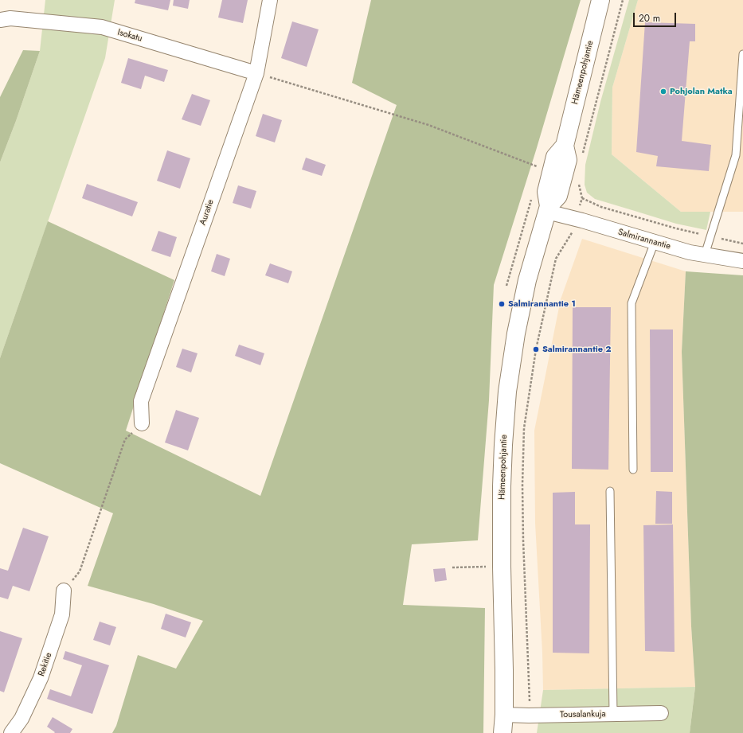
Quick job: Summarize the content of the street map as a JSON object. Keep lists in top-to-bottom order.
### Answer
{
  "streets": {
    "main road": ["Hämeenpohjantie"],
    "street": [
      "Isokatu",
      "Auratie",
      "Salmirannantie",
      "Rekitie",
      "Tousalankuja"
    ]
  },
  "crossings": [
    ["Isokatu", "Auratie"],
    ["Hämeenpohjantie", "Salmirannantie"],
    ["Hämeenpohjantie", "Tousalankuja"]
  ],
  "places": ["Pohjolan Matka", "Salmirannantie 1", "Salmirannantie 2"],
  "scale_bar": "20 m"
}
